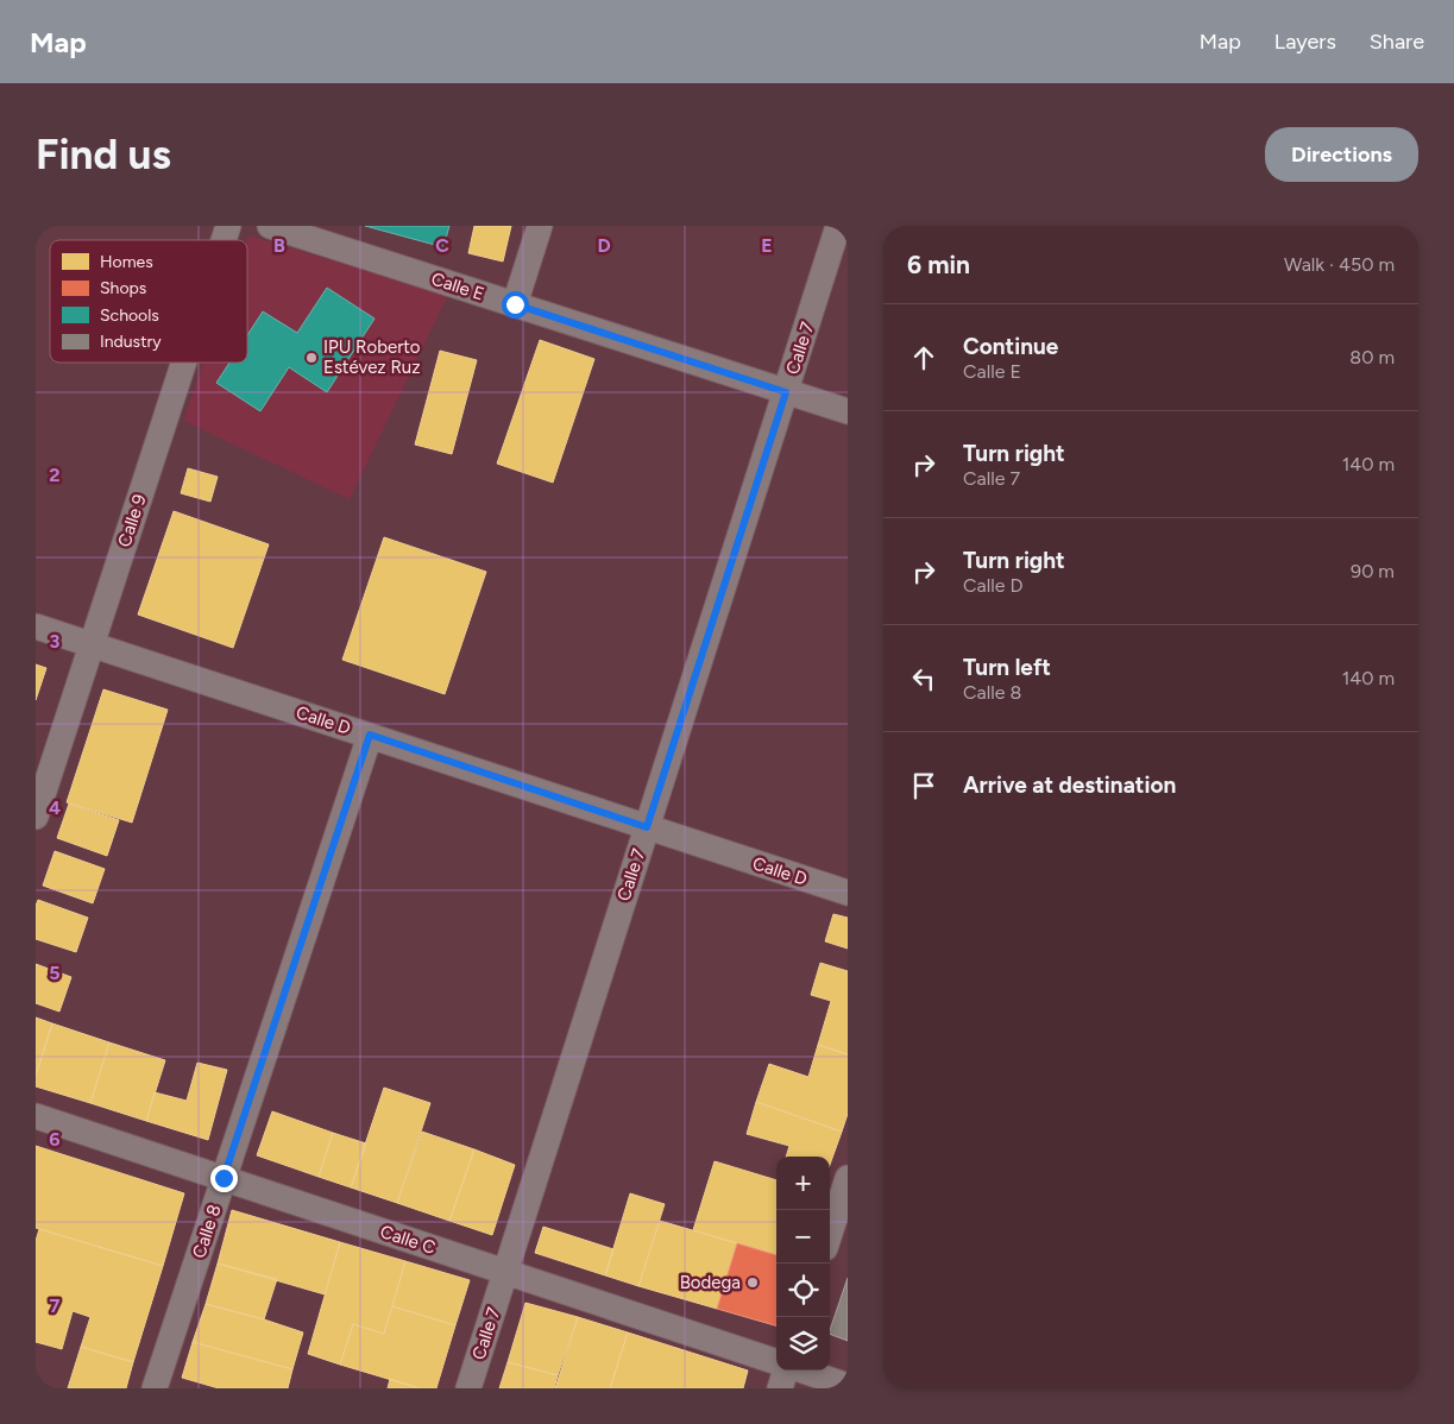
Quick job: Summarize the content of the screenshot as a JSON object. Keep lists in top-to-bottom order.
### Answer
{
  "streets": {
    "street": [
      "Calle E",
      "Calle 7",
      "Calle 9",
      "Calle D",
      "Calle 8",
      "Calle C"
    ]
  },
  "crossings": [
    ["Calle E", "Calle 7"],
    ["Calle 7", "Calle D"],
    ["Calle 7", "Calle C"],
    ["Calle 9", "Calle D"],
    ["Calle D", "Calle 8"],
    ["Calle 8", "Calle C"]
  ],
  "places": ["IPU Roberto Estévez Ruz", "Bodega"],
  "legend": [
    "Homes",
    "Shops",
    "Schools",
    "Industry"
  ],
  "page": {
    "header": "Map",
    "nav": ["Map", "Layers", "Share"],
    "buttons": "Directions",
    "title": "Find us",
    "heading": ["6 min", "Walk · 450 m"],
    "list": [
      ["Continue", "Calle E", "80 m"],
      ["Turn right", "Calle 7", "140 m"],
      ["Turn right", "Calle D", "90 m"],
      ["Turn left", "Calle 8", "140 m"],
      "Arrive at destination"
    ],
    "map_buttons": ["+", "−"]
  },
  "grid": {
    "columns": [
      "B",
      "C",
      "D",
      "E"
    ],
    "rows": [
      "2",
      "3",
      "4",
      "5",
      "6",
      "7"
    ]
  }
}
